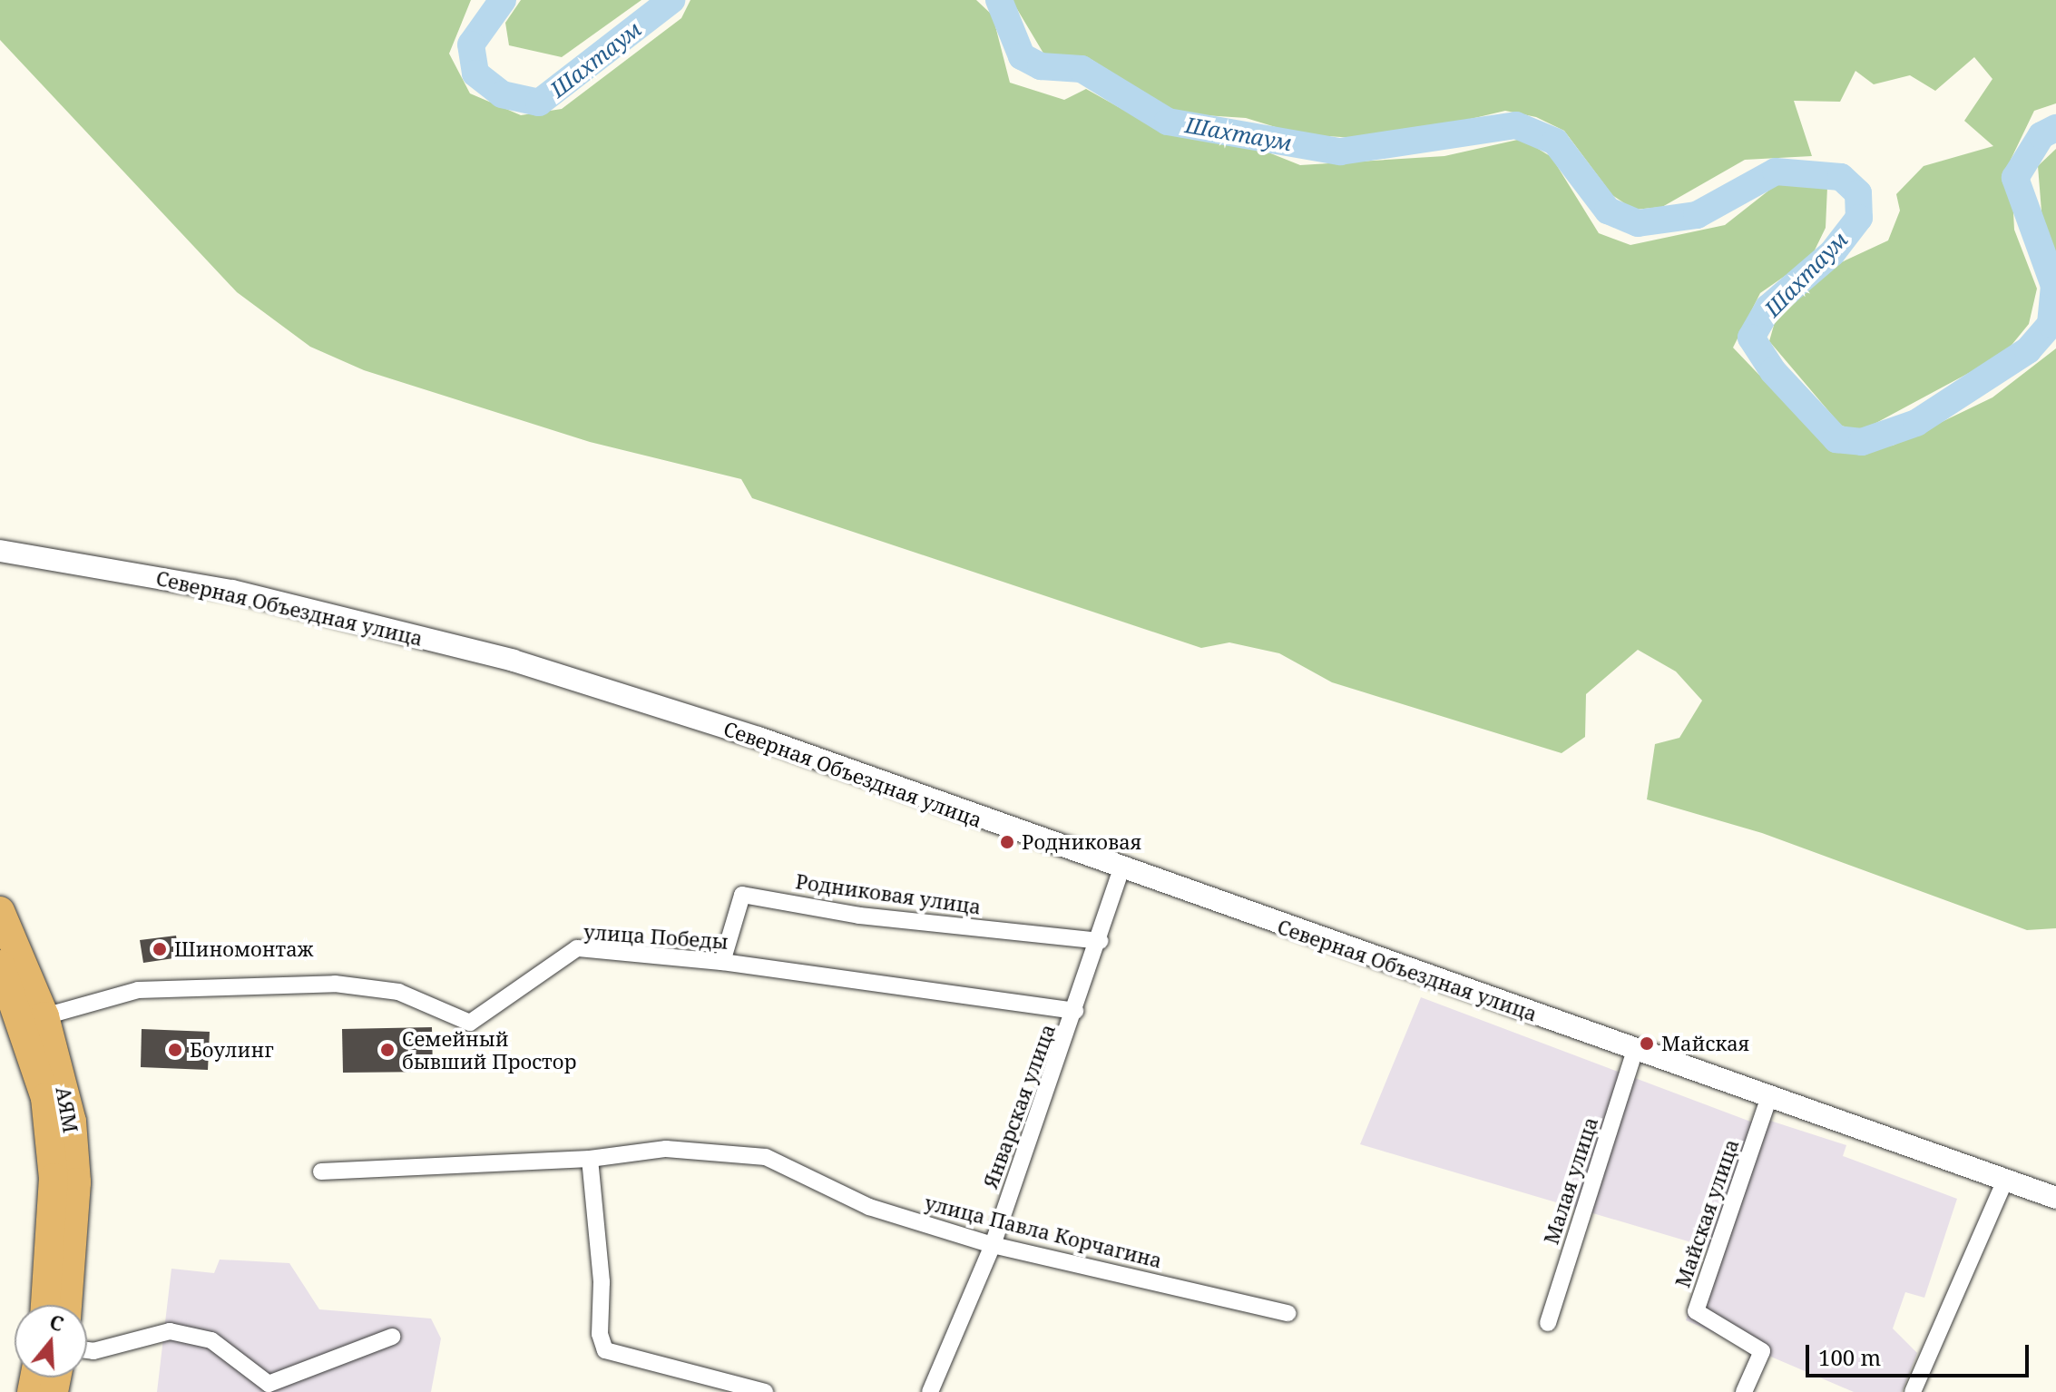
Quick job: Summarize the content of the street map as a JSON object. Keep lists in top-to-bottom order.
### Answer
{
  "streets": {
    "highway": ["АЯМ"],
    "street": [
      "Северная Объездная улица",
      "Родниковая улица",
      "улица Победы",
      "Январская улица",
      "Малая улица",
      "Майская улица",
      "улица Павла Корчагина"
    ]
  },
  "crossings": [
    ["Северная Объездная улица", "Январская улица"],
    ["Северная Объездная улица", "Малая улица"],
    ["Северная Объездная улица", "Майская улица"],
    ["Родниковая улица", "улица Победы"],
    ["Родниковая улица", "Январская улица"],
    ["улица Победы", "Январская улица"],
    ["улица Победы", "АЯМ"],
    ["Январская улица", "улица Павла Корчагина"]
  ],
  "water": ["Шахтаум"],
  "places": [
    "Родниковая",
    "Шиномонтаж",
    "Майская",
    "Боулинг",
    "Семейный бывший Простор"
  ],
  "scale_bar": "100 m",
  "north": "top"
}
